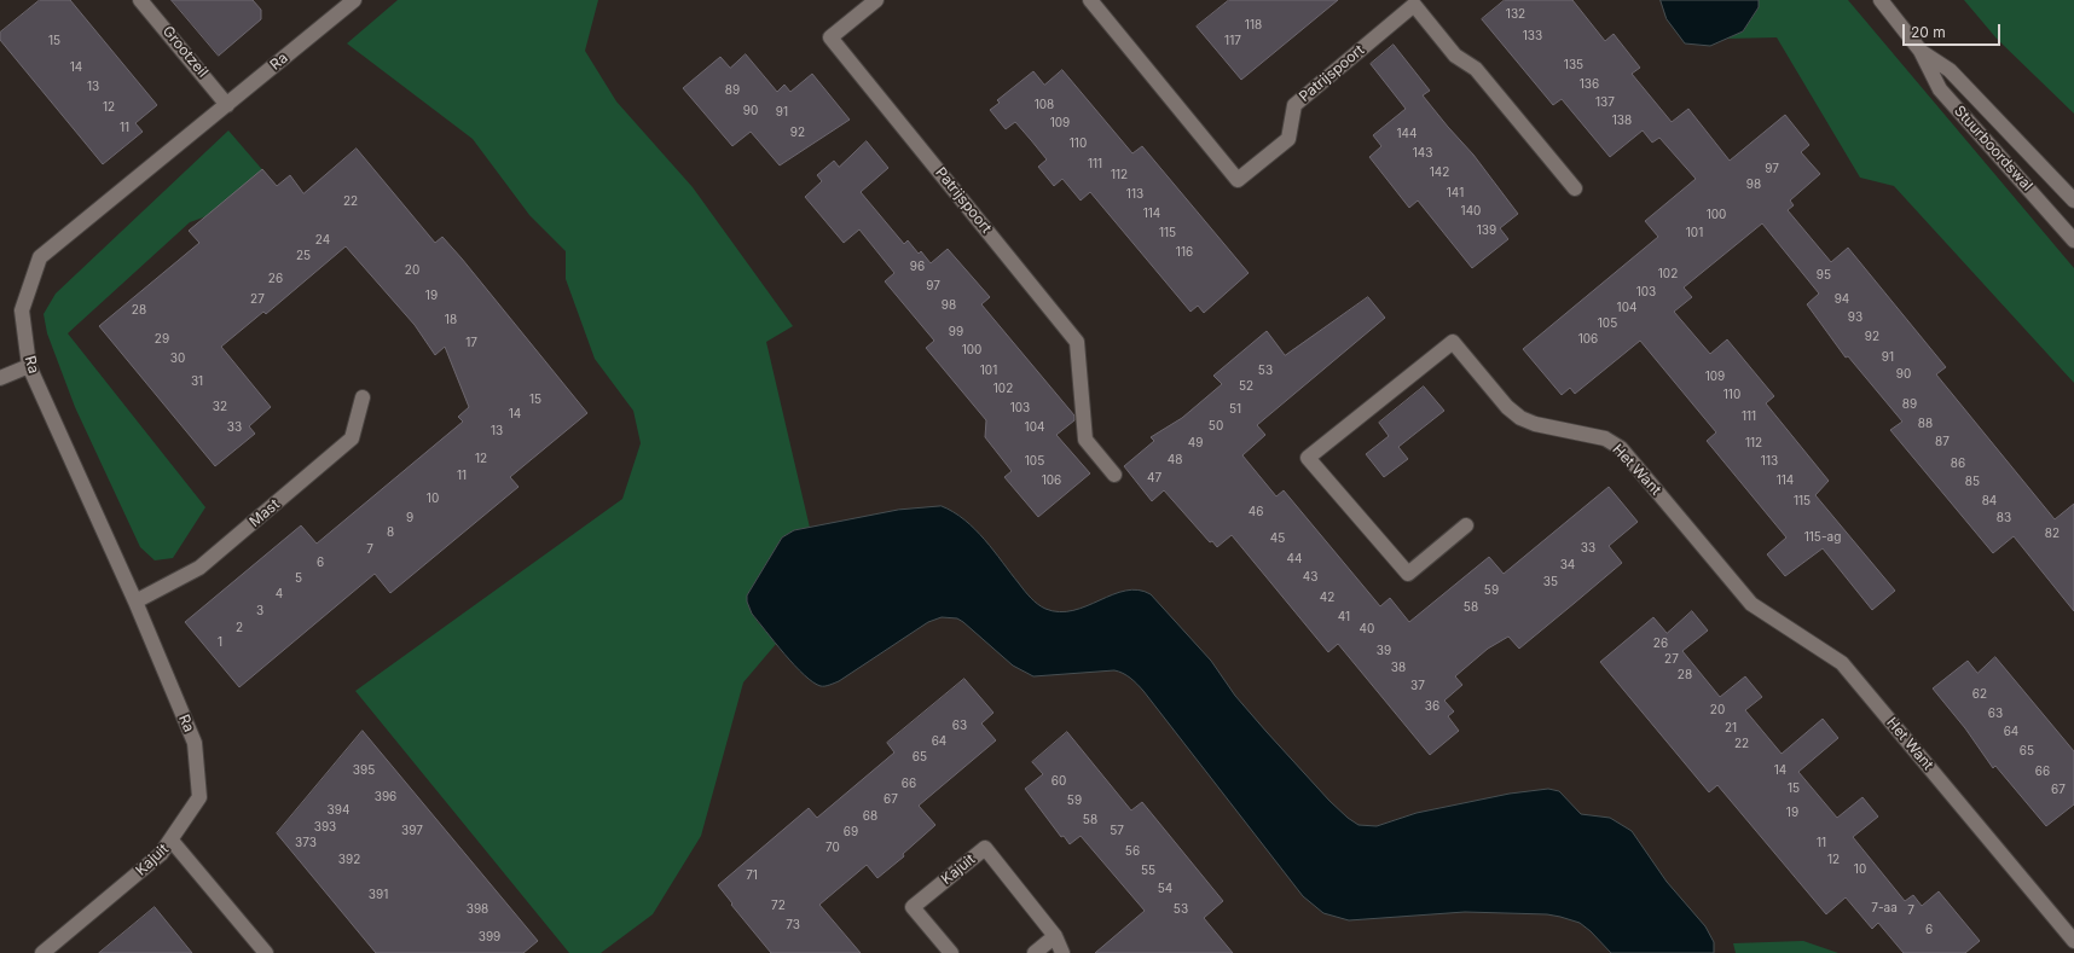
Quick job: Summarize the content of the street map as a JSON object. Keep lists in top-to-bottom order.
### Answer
{
  "streets": {
    "street": [
      "Grootzeil",
      "Ra",
      "Patrijspoort",
      "Stuurboordswal",
      "Het Want",
      "Mast",
      "Kajuit"
    ]
  },
  "crossings": [
    ["Grootzeil", "Ra"],
    ["Ra", "Mast"],
    ["Ra", "Kajuit"]
  ],
  "house_numbers": [
    "132",
    "118",
    "133",
    "15",
    "117",
    "135",
    "14",
    "136",
    "13",
    "89",
    "137",
    "108",
    "12",
    "90",
    "91",
    "138",
    "109",
    "11",
    "92",
    "144",
    "110",
    "143",
    "111",
    "97",
    "142",
    "112",
    "98",
    "141",
    "113",
    "22",
    "140",
    "114",
    "100",
    "139",
    "115",
    "101",
    "24",
    "116",
    "25",
    "96",
    "20",
    "102",
    "95",
    "26",
    "97",
    "103",
    "19",
    "27",
    "94",
    "98",
    "104",
    "28",
    "93",
    "18",
    "105",
    "99",
    "92",
    "29",
    "106",
    "17",
    "100",
    "91",
    "30",
    "101",
    "53",
    "90",
    "109",
    "31",
    "52",
    "102",
    "110",
    "15",
    "89",
    "32",
    "103",
    "51",
    "14",
    "111",
    "88",
    "50",
    "33",
    "104",
    "13",
    "87",
    "49",
    "112",
    "12",
    "48",
    "105",
    "113",
    "86",
    "11",
    "47",
    "106",
    "114",
    "85",
    "10",
    "115",
    "84",
    "46",
    "9",
    "83",
    "8",
    "82",
    "115-ag",
    "45",
    "33",
    "7",
    "44",
    "6",
    "34",
    "43",
    "5",
    "35",
    "59",
    "4",
    "42",
    "58",
    "3",
    "41",
    "2",
    "40",
    "1",
    "26",
    "39",
    "27",
    "38",
    "28",
    "37",
    "62",
    "36",
    "20",
    "63",
    "63",
    "21",
    "64",
    "64",
    "22",
    "65",
    "65",
    "395",
    "14",
    "66",
    "60",
    "66",
    "15",
    "67",
    "396",
    "67",
    "59",
    "394",
    "19",
    "68",
    "58",
    "393",
    "397",
    "57",
    "69",
    "373",
    "11",
    "70",
    "56",
    "392",
    "12",
    "10",
    "55",
    "71",
    "54",
    "391",
    "72",
    "7-aa",
    "398",
    "53",
    "7",
    "73",
    "6",
    "399"
  ],
  "scale_bar": "20 m"
}
